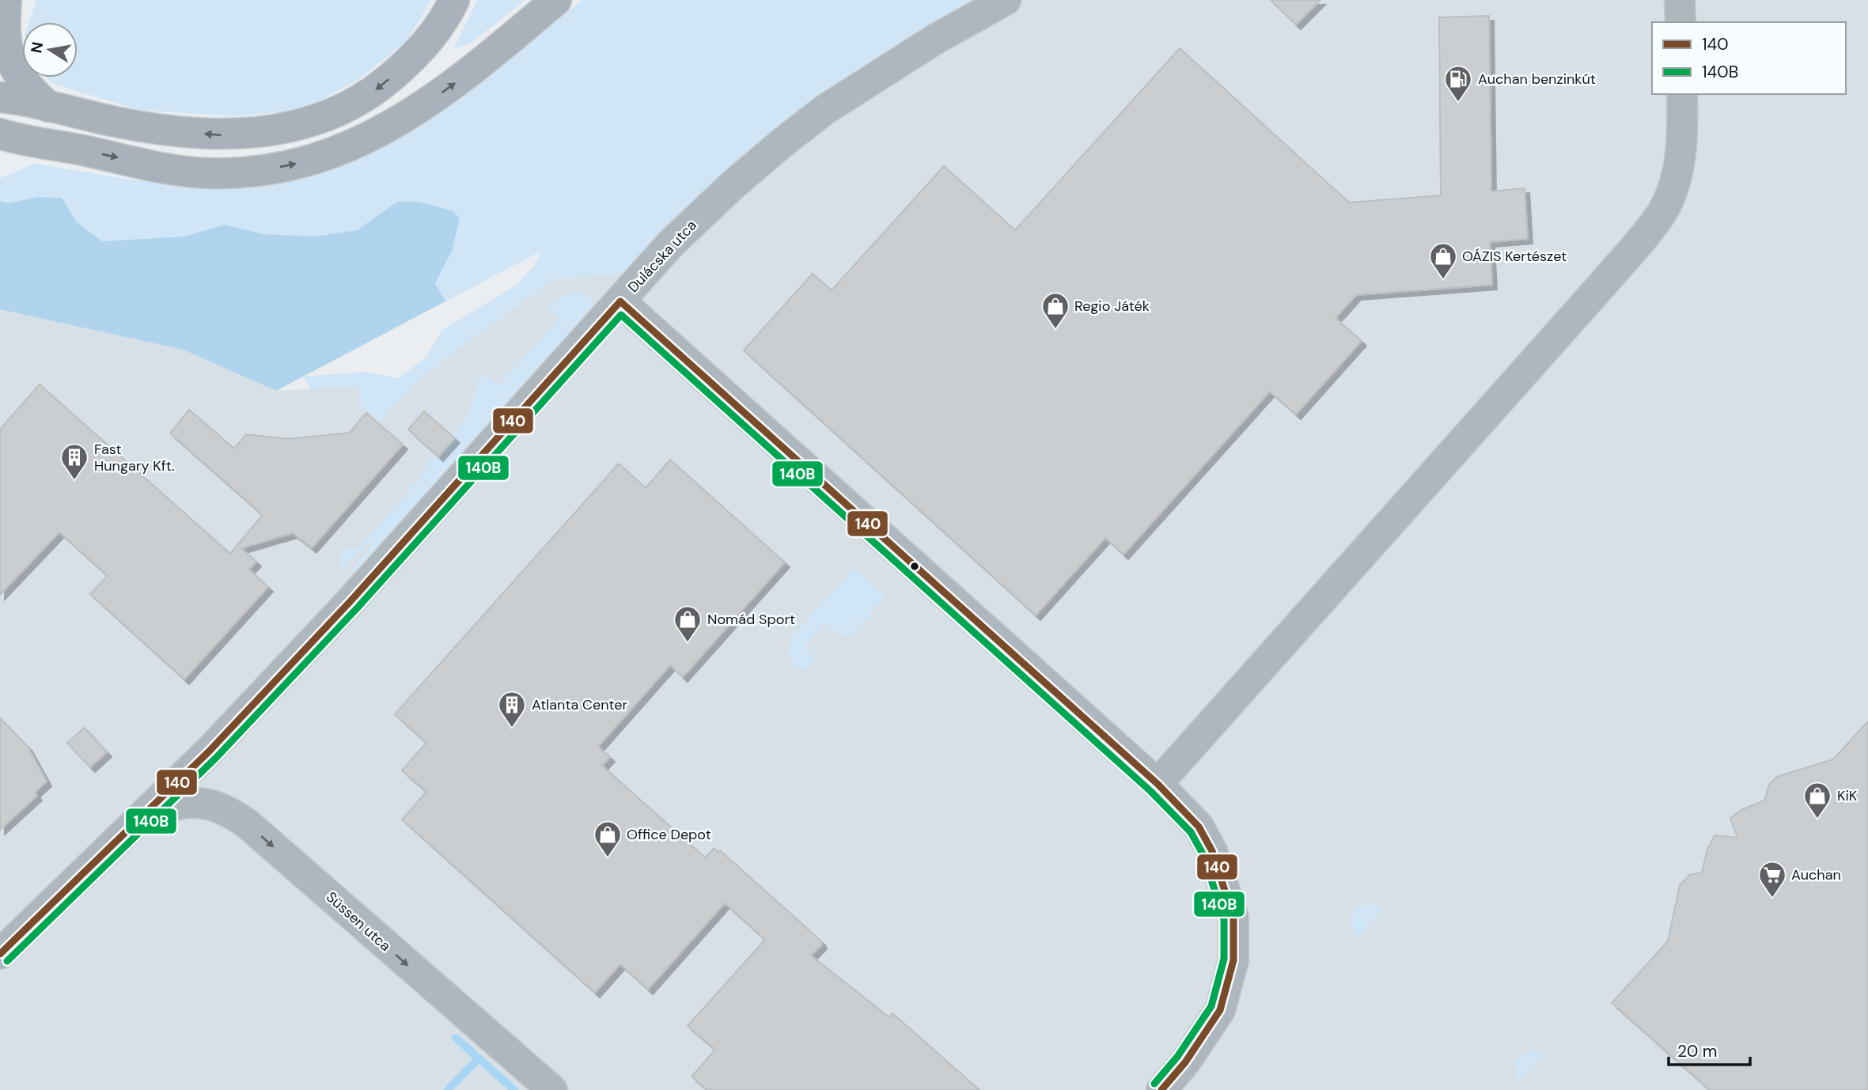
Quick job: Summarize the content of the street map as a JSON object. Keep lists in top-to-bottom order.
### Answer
{
  "streets": {
    "street": ["Dulácska utca", "Süssen utca"]
  },
  "crossings": [
    ["Dulácska utca", "Süssen utca"]
  ],
  "one_way": ["Süssen utca"],
  "places": {
    "fuel station": ["Auchan benzinkút"],
    "shop": [
      "OÁZIS Kertészet",
      "Regio Játék",
      "Nomád Sport",
      "KiK",
      "Office Depot"
    ],
    "building": ["Fast Hungary Kft.", "Atlanta Center"],
    "supermarket": ["Auchan"]
  },
  "lines": ["transit line 140", "transit line 140B"],
  "legend": ["140", "140B"],
  "scale_bar": "20 m",
  "north": "left"
}
